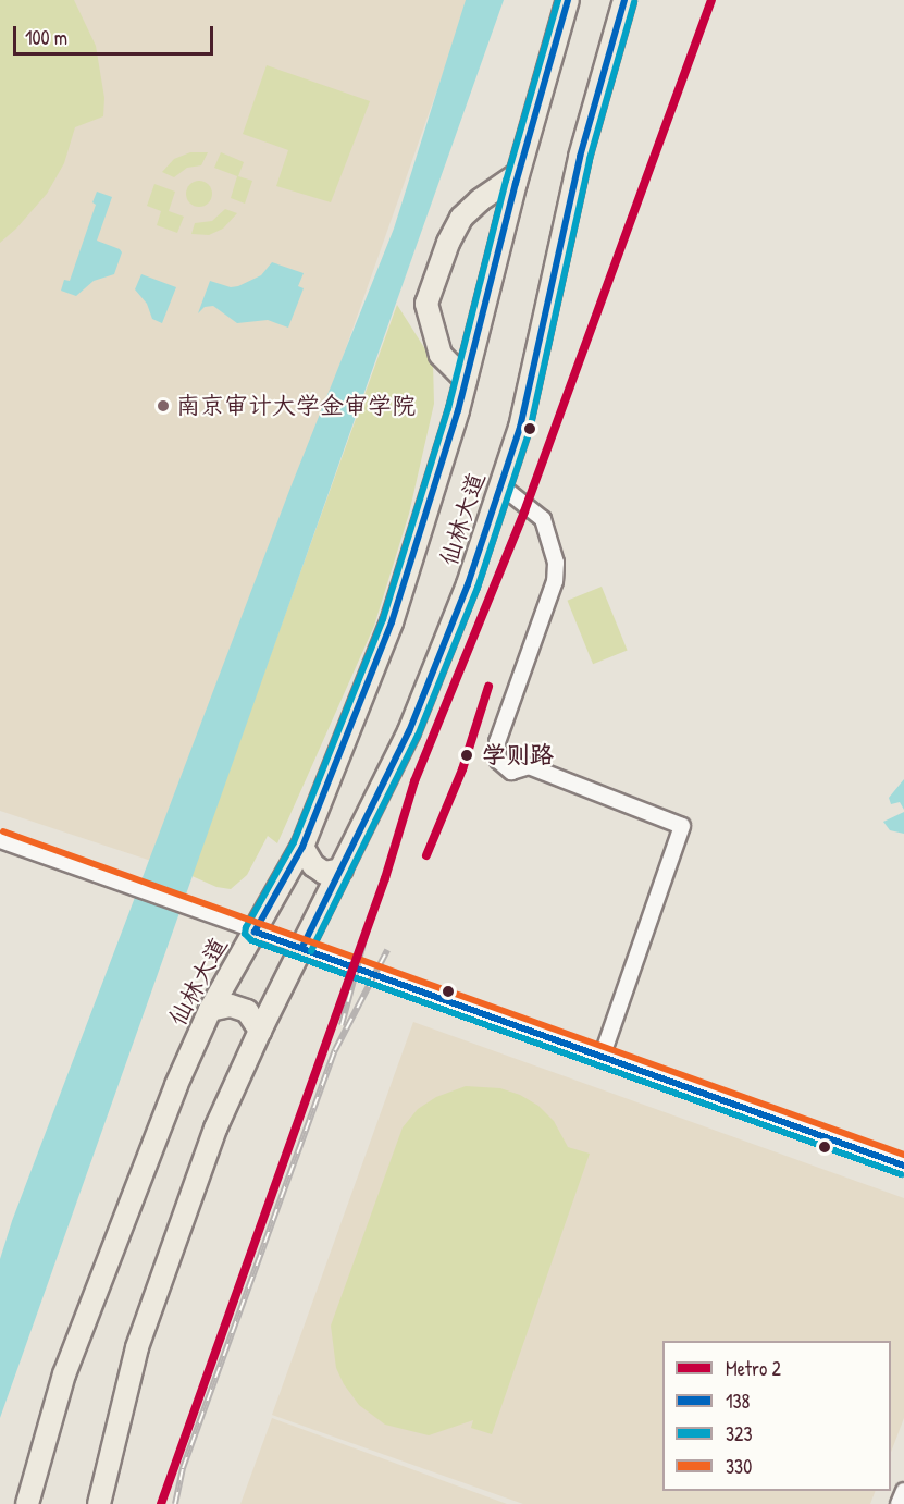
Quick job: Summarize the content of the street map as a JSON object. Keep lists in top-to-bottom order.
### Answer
{
  "streets": {
    "main road": ["仙林大道"]
  },
  "places": ["南京审计大学金审学院", "学则路"],
  "lines": [
    "metro line 2",
    "transit line 138",
    "transit line 323",
    "transit line 330"
  ],
  "legend": [
    "Metro 2",
    "138",
    "323",
    "330"
  ],
  "scale_bar": "100 m"
}
